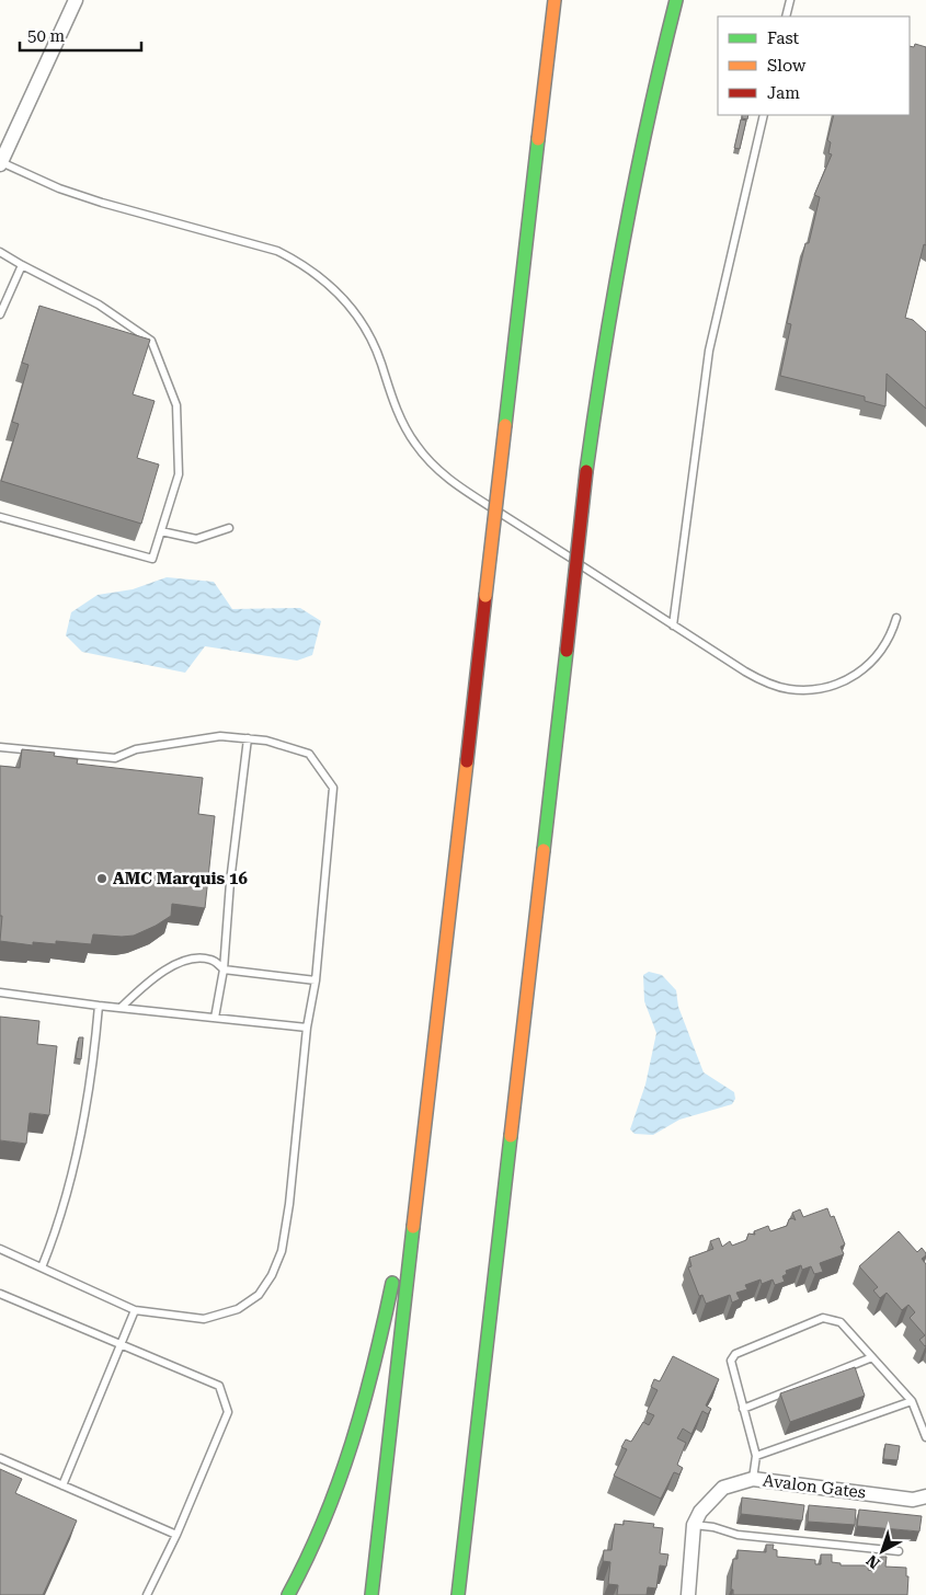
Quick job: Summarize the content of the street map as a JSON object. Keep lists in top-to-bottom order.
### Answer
{
  "streets": {
    "street": ["Avalon Gates"]
  },
  "places": ["AMC Marquis 16"],
  "legend": ["Fast", "Slow", "Jam"],
  "scale_bar": "50 m",
  "north": "bottom left"
}
